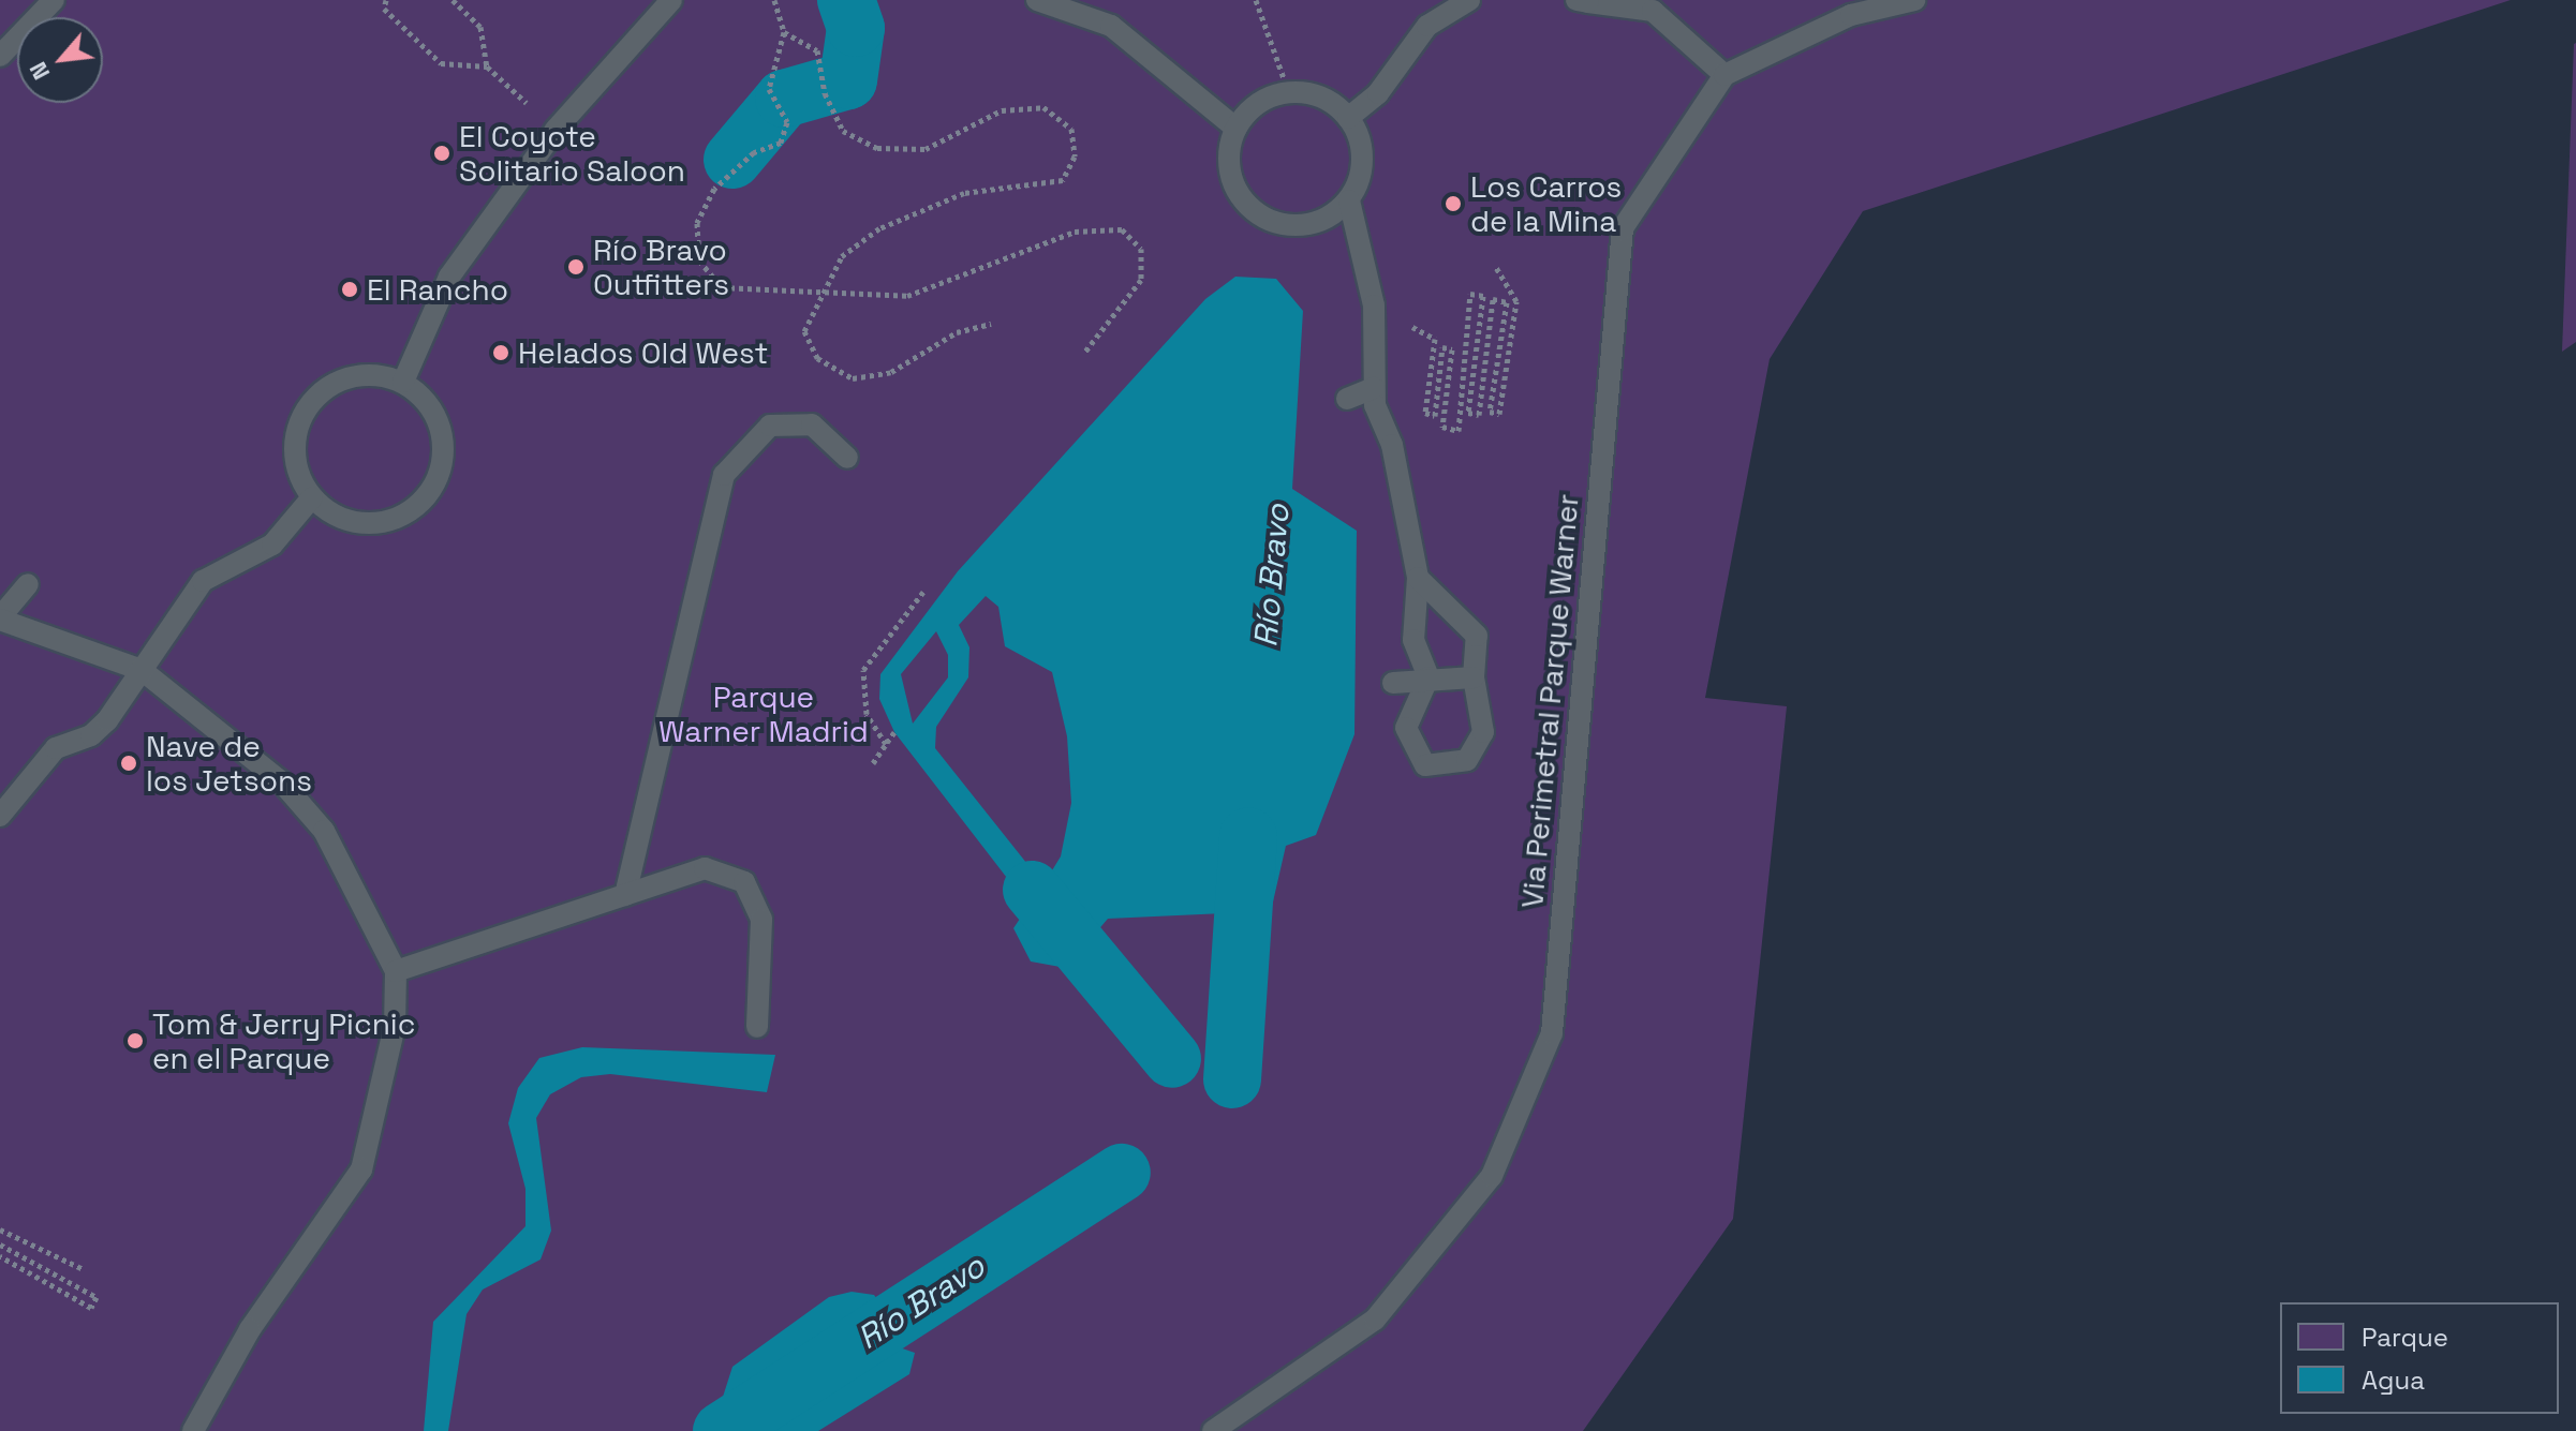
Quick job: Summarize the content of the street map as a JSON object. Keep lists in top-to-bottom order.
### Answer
{
  "streets": {
    "street": ["Via Perimetral Parque Warner"]
  },
  "water": ["Río Bravo"],
  "parks": ["Parque Warner Madrid"],
  "places": [
    "El Coyote Solitario Saloon",
    "Los Carros de la Mina",
    "Río Bravo Outfitters",
    "El Rancho",
    "Helados Old West",
    "Nave de los Jetsons",
    "Tom & Jerry Picnic en el Parque"
  ],
  "legend": ["Parque", "Agua"],
  "north": "bottom left"
}
